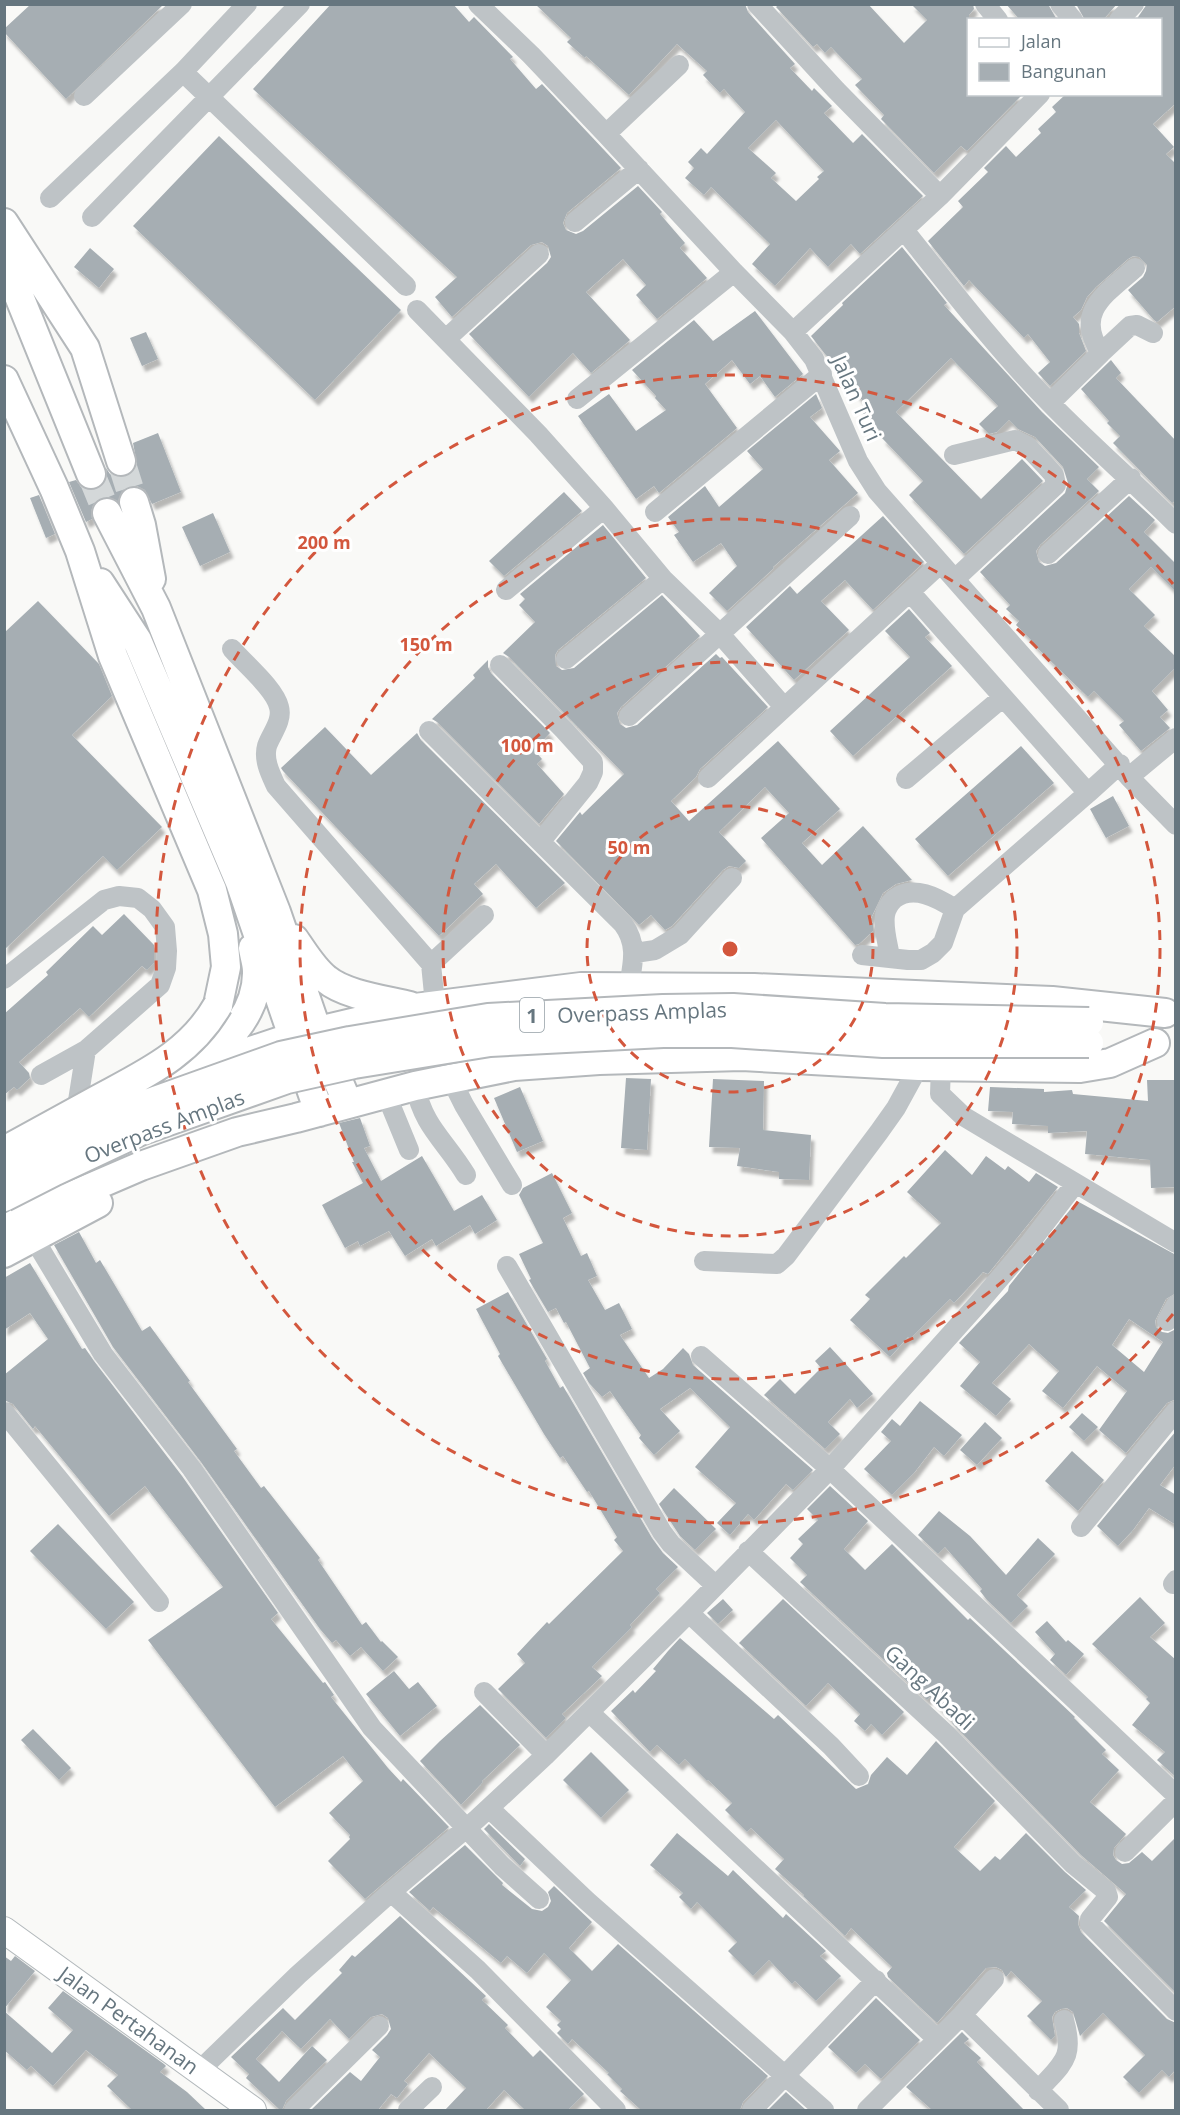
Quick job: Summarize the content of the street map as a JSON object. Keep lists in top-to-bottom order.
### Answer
{
  "streets": {
    "highway": ["Overpass Amplas", "1"],
    "main road": ["Jalan Pertahanan"],
    "street": ["Jalan Turi", "Gang Abadi"]
  },
  "legend": ["Jalan", "Bangunan"],
  "rings": [
    "200 m",
    "150 m",
    "100 m",
    "50 m"
  ]
}
